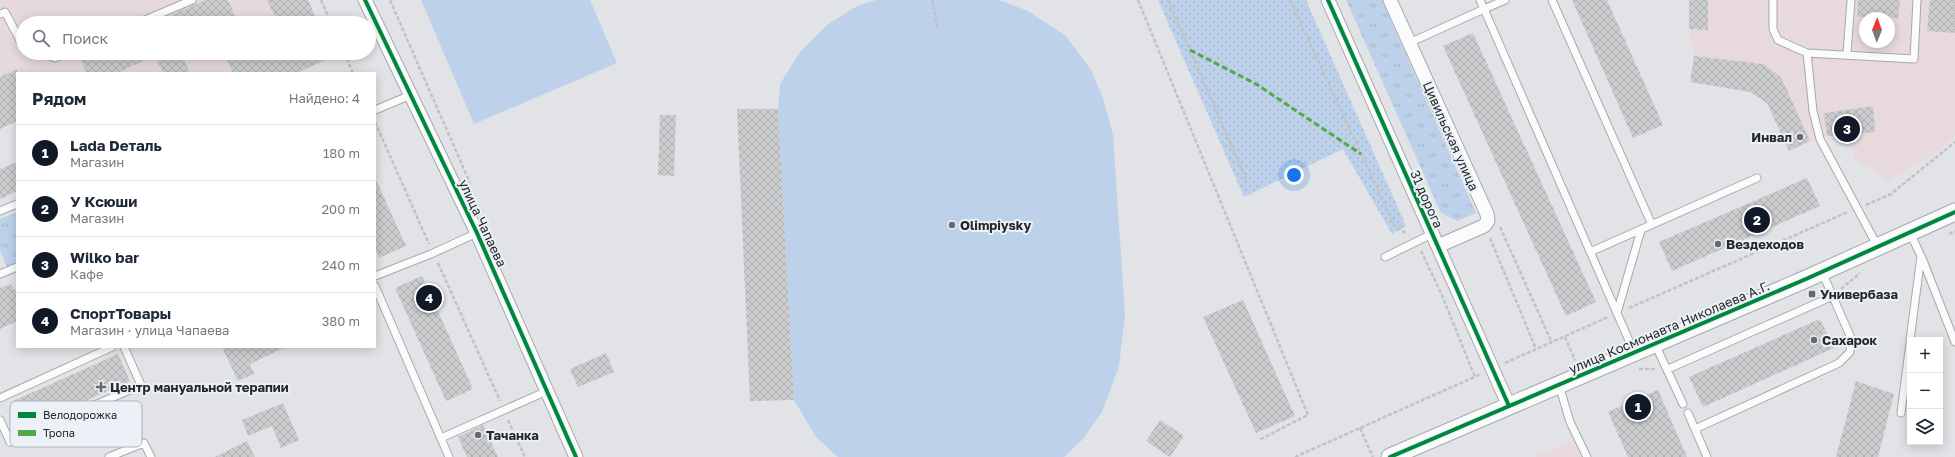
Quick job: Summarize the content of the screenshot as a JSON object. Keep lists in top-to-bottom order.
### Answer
{
  "streets": {
    "street": [
      "Цивильская улица",
      "31 дорога",
      "улица Чапаева",
      "улица Космонавта Николаева А.Г."
    ]
  },
  "crossings": [
    ["Цивильская улица", "31 дорога"],
    ["31 дорога", "улица Космонавта Николаева А.Г."]
  ],
  "places": {
    "other": [
      "Инвал",
      "Olimpiysky",
      "Вездеходов",
      "Сахарок",
      "Тачанка"
    ],
    "transit": ["Универбаза"],
    "health": ["Центр мануальной терапии"]
  },
  "legend": ["Велодорожка", "Тропа"],
  "north": "top",
  "page": {
    "search": "Поиск",
    "heading": ["Рядом", "Найдено: 4"],
    "pins": [
      "3",
      "2",
      "4",
      "1"
    ],
    "list": [
      {
        "mark": "1",
        "name": "Lada Dеталь",
        "note": "Магазин",
        "value": "180 m"
      },
      {
        "mark": "2",
        "name": "У Ксюши",
        "note": "Магазин",
        "value": "200 m"
      },
      {
        "mark": "3",
        "name": "Wilko bar",
        "note": "Кафе",
        "value": "240 m"
      },
      {
        "mark": "4",
        "name": "СпортТовары",
        "note": "Магазин · улица Чапаева",
        "value": "380 m"
      }
    ],
    "map_buttons": ["+", "−"]
  }
}
